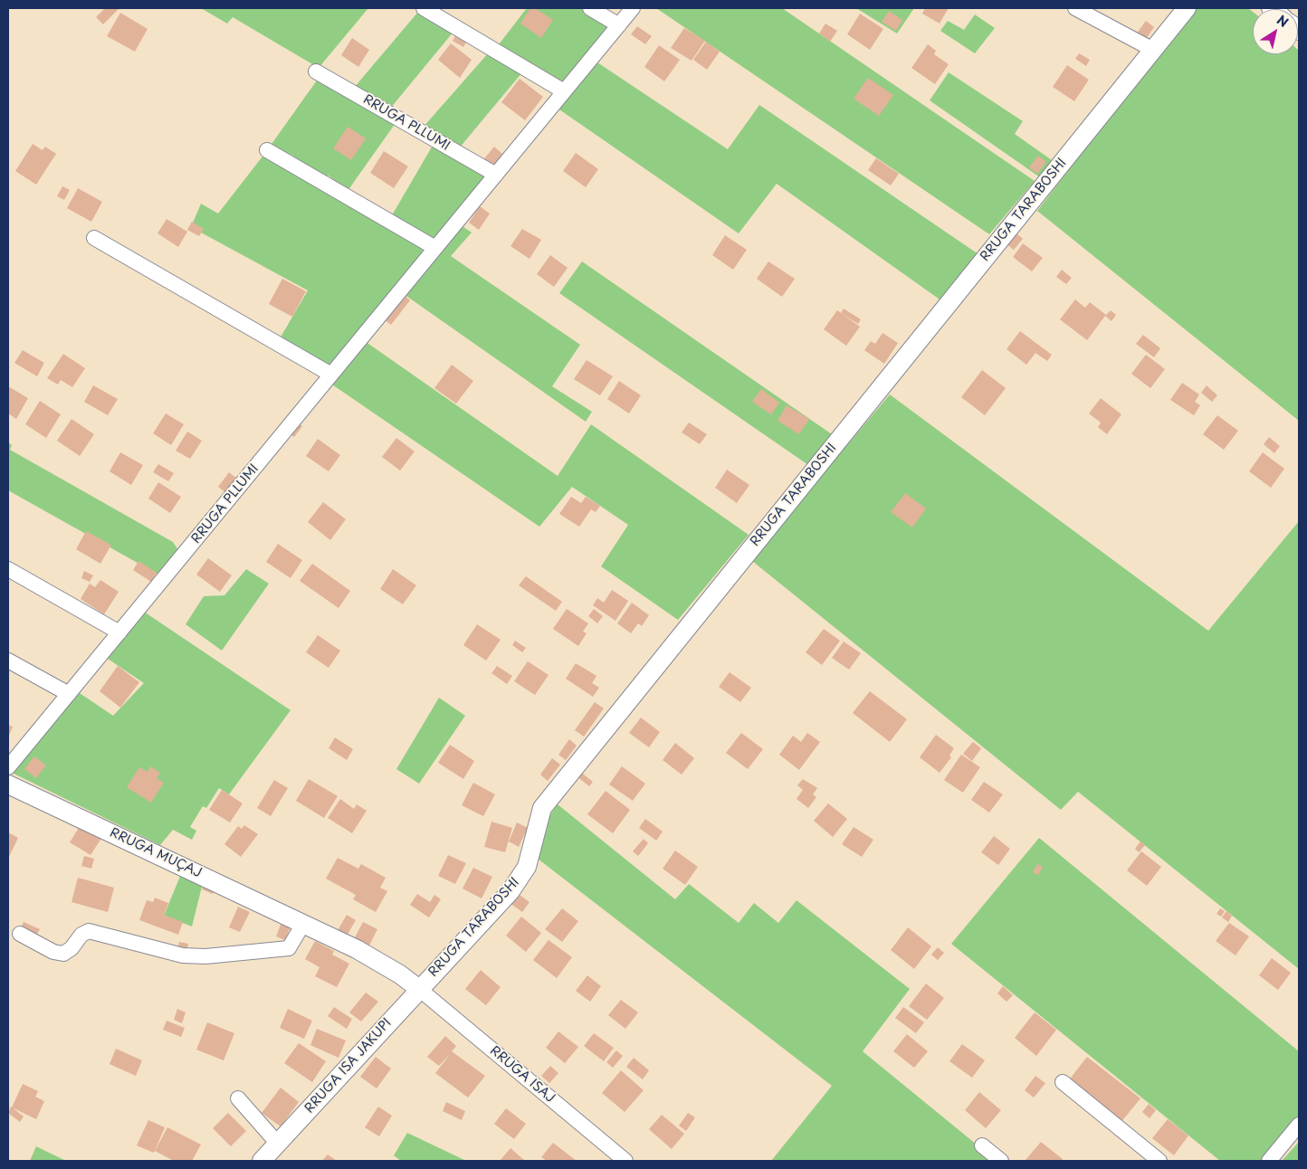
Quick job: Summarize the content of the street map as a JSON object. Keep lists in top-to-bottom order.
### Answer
{
  "streets": {
    "street": [
      "RRUGA PLLUMI",
      "RRUGA TARABOSHI",
      "RRUGA MUÇAJ",
      "RRUGA ISA JAKUPI",
      "RRUGA ISAJ"
    ]
  },
  "crossings": [
    ["RRUGA TARABOSHI", "RRUGA MUÇAJ"],
    ["RRUGA TARABOSHI", "RRUGA ISA JAKUPI"],
    ["RRUGA TARABOSHI", "RRUGA ISAJ"],
    ["RRUGA MUÇAJ", "RRUGA ISA JAKUPI"],
    ["RRUGA MUÇAJ", "RRUGA ISAJ"],
    ["RRUGA ISA JAKUPI", "RRUGA ISAJ"]
  ],
  "north": "top right"
}
